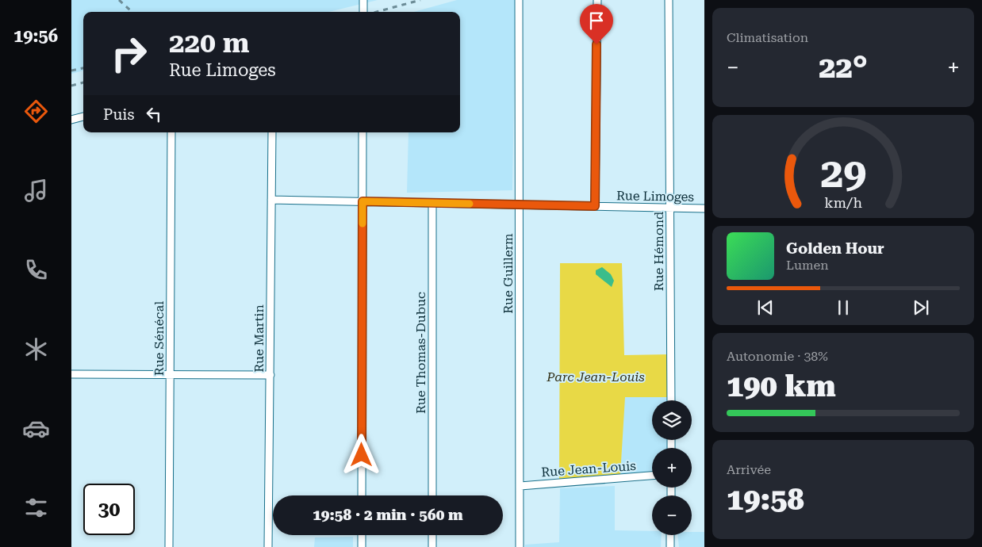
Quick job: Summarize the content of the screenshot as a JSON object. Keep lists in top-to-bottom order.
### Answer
{
  "streets": {
    "street": [
      "Rue Limoges",
      "Rue Hémond",
      "Rue Guillerm",
      "Rue Sénécal",
      "Rue Martin",
      "Rue Thomas-Dubuc",
      "Rue Jean-Louis"
    ]
  },
  "crossings": [
    ["Rue Limoges", "Rue Hémond"],
    ["Rue Limoges", "Rue Guillerm"],
    ["Rue Limoges", "Rue Martin"],
    ["Rue Limoges", "Rue Thomas-Dubuc"],
    ["Rue Guillerm", "Rue Jean-Louis"]
  ],
  "parks": ["Parc Jean-Louis"],
  "page": {
    "tabs": "19:56",
    "tile": [
      "Climatisation",
      ["Autonomie · 38%", "190 km"],
      ["Arrivée", "19:58"]
    ],
    "turn": ["220 m", "Rue Limoges"],
    "heat": ["−", "22°", "+"],
    "then": "Puis",
    "song": ["Golden Hour", "Lumen"],
    "map_buttons": ["+", "−"],
    "limit": "30",
    "trip": "19:58 · 2 min · 560 m",
    "gauge": ["29", "km/h"]
  }
}
